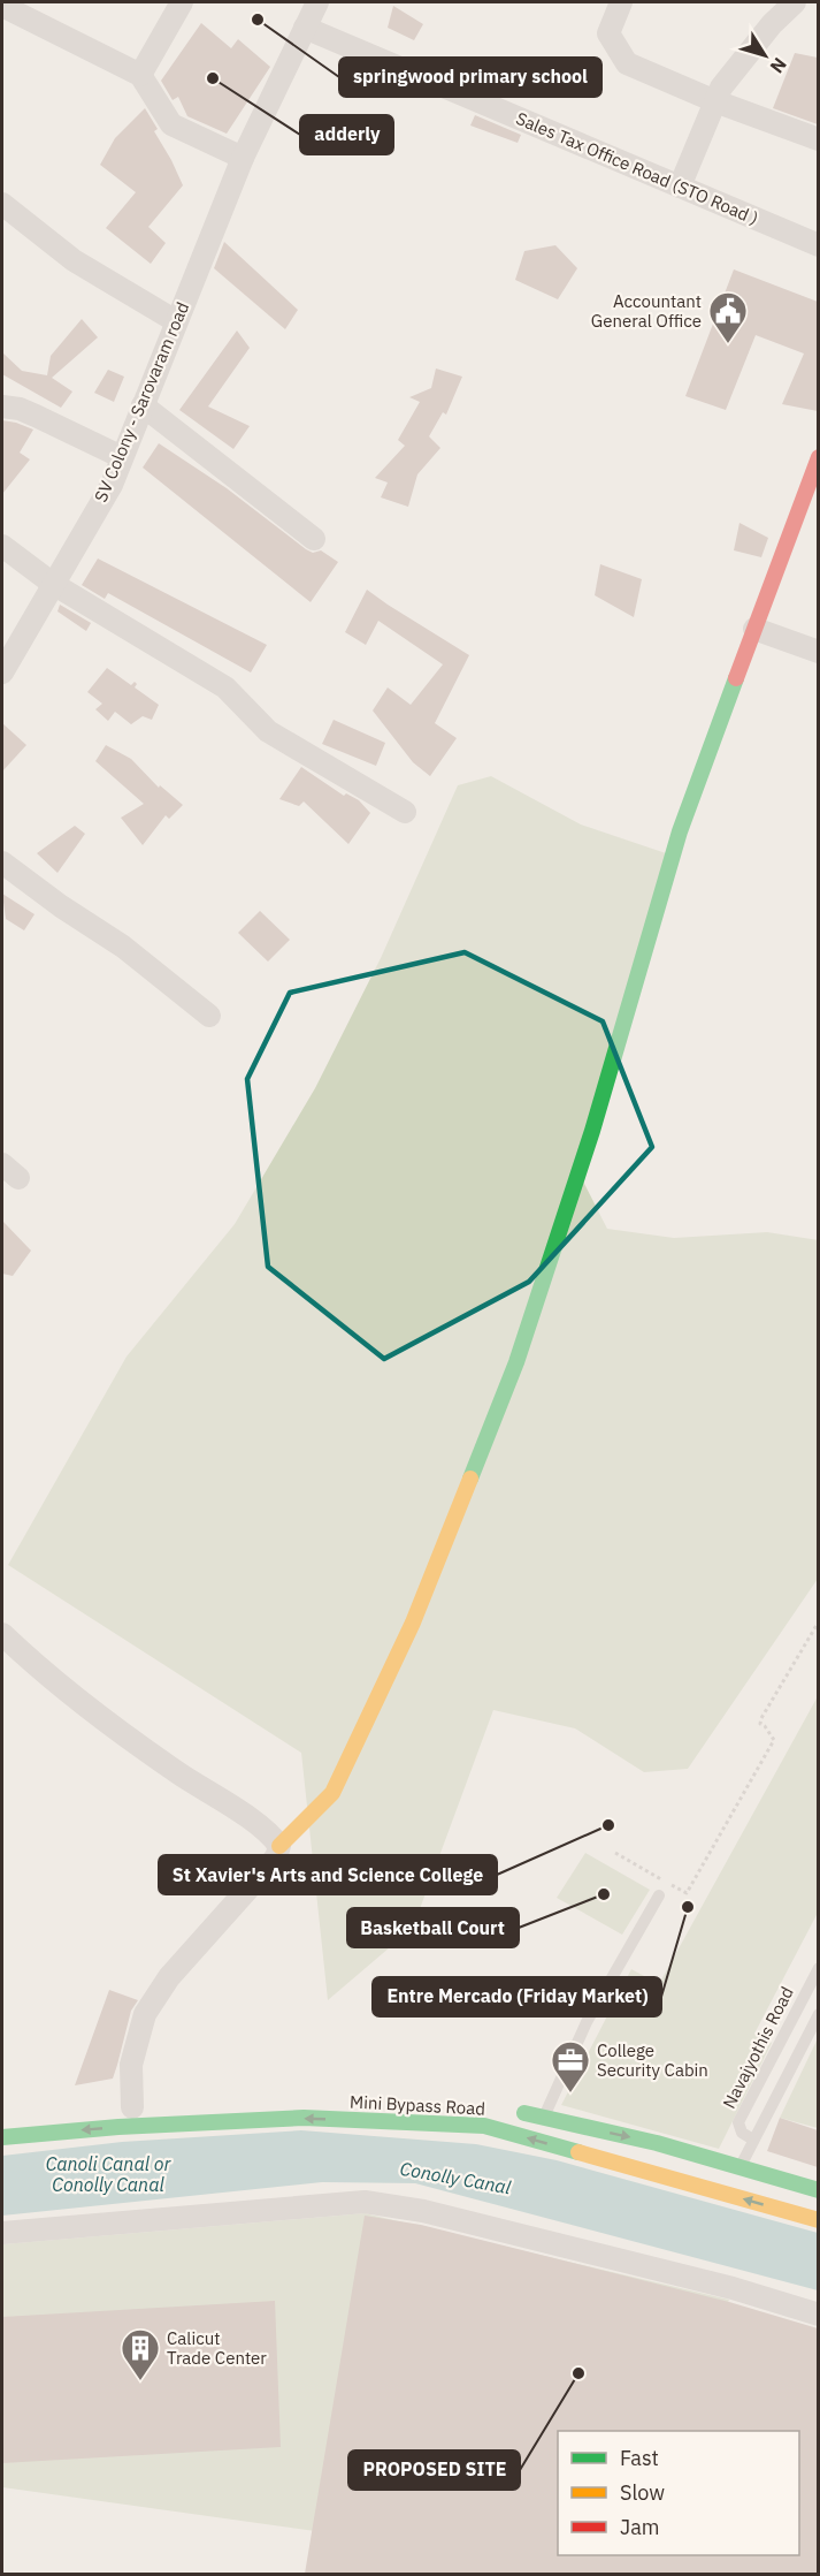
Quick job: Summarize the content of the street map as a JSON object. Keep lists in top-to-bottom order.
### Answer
{
  "streets": {
    "street": ["Sales Tax Office Road (STO Road )", "SV Colony - Sarovaram road", "Mini Bypass Road"],
    "lane": ["Navajyothis Road"]
  },
  "crossings": [
    ["Sales Tax Office Road (STO Road )", "SV Colony - Sarovaram road"]
  ],
  "water": ["Canoli Canal or Conolly Canal", "Conolly Canal"],
  "places": {
    "other": [
      "springwood primary school",
      "adderly",
      "St Xavier's Arts and Science College",
      "Basketball Court",
      "Entre Mercado (Friday Market)",
      "PROPOSED SITE"
    ],
    "public building": ["Accountant General Office"],
    "office": ["College Security Cabin"],
    "building": ["Calicut Trade Center"]
  },
  "legend": ["Fast", "Slow", "Jam"],
  "north": "bottom right"
}
